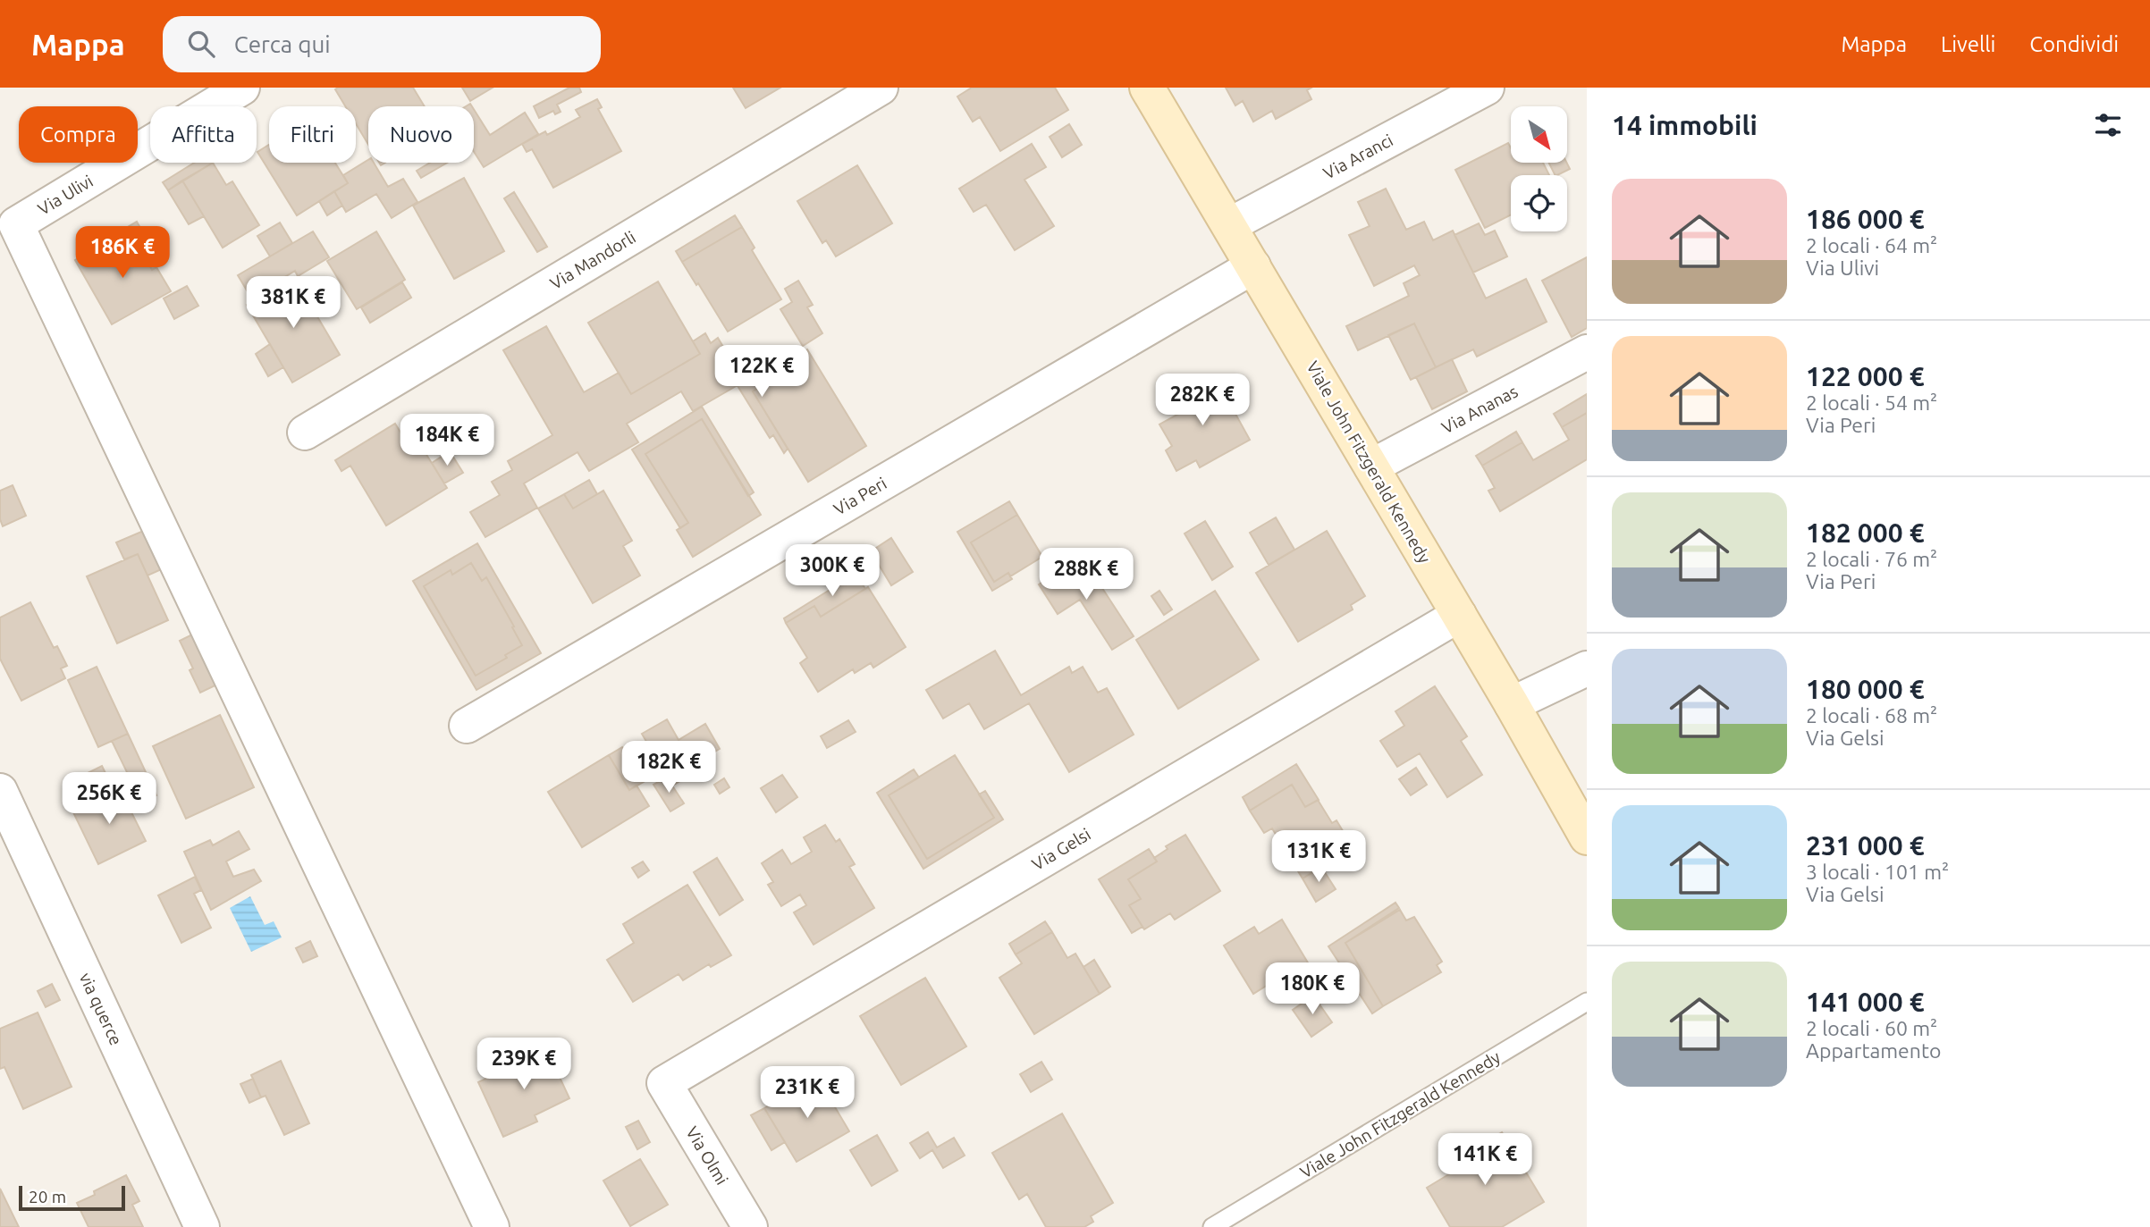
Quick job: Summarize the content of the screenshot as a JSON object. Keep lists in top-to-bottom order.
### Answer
{
  "streets": {
    "street": [
      "Via Aranci",
      "Via Ulivi",
      "Via Mandorli",
      "Via Ananas",
      "Viale John Fitzgerald Kennedy",
      "Via Peri",
      "Via Gelsi",
      "via querce",
      "Via Olmi"
    ]
  },
  "crossings": [
    ["Via Aranci", "Viale John Fitzgerald Kennedy"],
    ["Via Ananas", "Viale John Fitzgerald Kennedy"],
    ["Viale John Fitzgerald Kennedy", "Via Peri"],
    ["Viale John Fitzgerald Kennedy", "Via Gelsi"],
    ["Via Gelsi", "Via Olmi"]
  ],
  "scale_bar": "20 m",
  "north": "bottom right",
  "page": {
    "header": "Mappa",
    "search": "Cerca qui",
    "nav": ["Mappa", "Livelli", "Condividi"],
    "heading": "14 immobili",
    "chip": [
      "Compra",
      "Affitta",
      "Filtri",
      "Nuovo"
    ],
    "list": [
      {
        "name": "186 000 €",
        "note": "2 locali · 64 m² · Via Ulivi"
      },
      {
        "name": "122 000 €",
        "note": "2 locali · 54 m² · Via Peri"
      },
      {
        "name": "182 000 €",
        "note": "2 locali · 76 m² · Via Peri"
      },
      {
        "name": "180 000 €",
        "note": "2 locali · 68 m² · Via Gelsi"
      },
      {
        "name": "231 000 €",
        "note": "3 locali · 101 m² · Via Gelsi"
      },
      {
        "name": "141 000 €",
        "note": "2 locali · 60 m² · Appartamento"
      }
    ],
    "price": [
      "186K €",
      "381K €",
      "122K €",
      "282K €",
      "184K €",
      "300K €",
      "288K €",
      "182K €",
      "256K €",
      "131K €",
      "180K €",
      "239K €",
      "231K €",
      "141K €"
    ],
    "scale": "20 m"
  }
}
